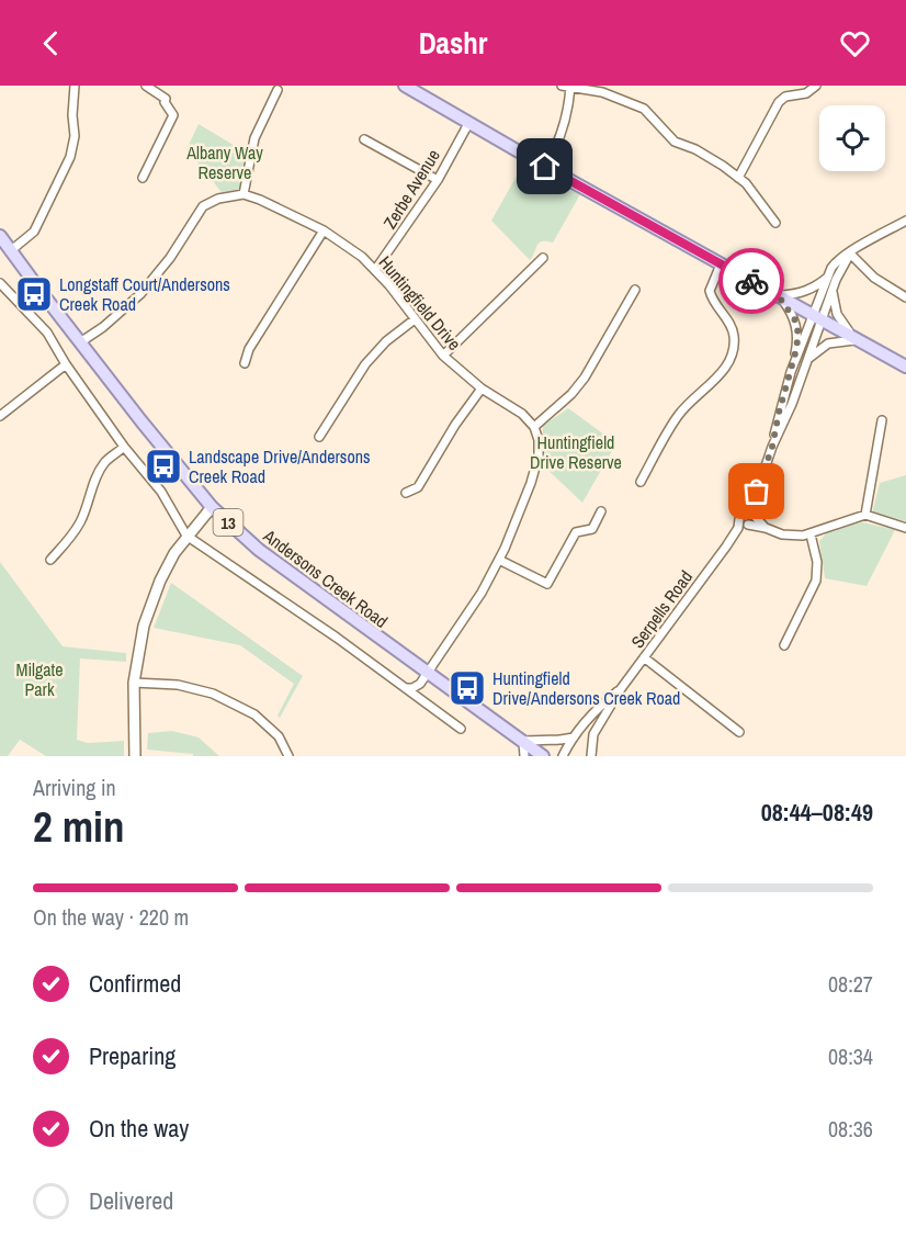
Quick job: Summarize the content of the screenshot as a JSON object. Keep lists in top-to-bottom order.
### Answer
{
  "streets": {
    "main road": ["13", "Andersons Creek Road"],
    "street": ["Zerbe Avenue", "Huntingfield Drive", "Serpells Road"]
  },
  "crossings": [
    ["Zerbe Avenue", "Huntingfield Drive"]
  ],
  "parks": ["Albany Way Reserve", "Huntingfield Drive Reserve", "Milgate Park"],
  "places": {
    "bus stop": ["Longstaff Court/Andersons Creek Road", "Landscape Drive/Andersons Creek Road", "Huntingfield Drive/Andersons Creek Road"]
  },
  "page": {
    "header": "Dashr",
    "heading": ["2 min", "Arriving in", "08:44–08:49"],
    "bar": "On the way · 220 m",
    "list": [
      ["Confirmed", "08:27"],
      ["Preparing", "08:34"],
      ["On the way", "08:36"],
      "Delivered"
    ]
  }
}
